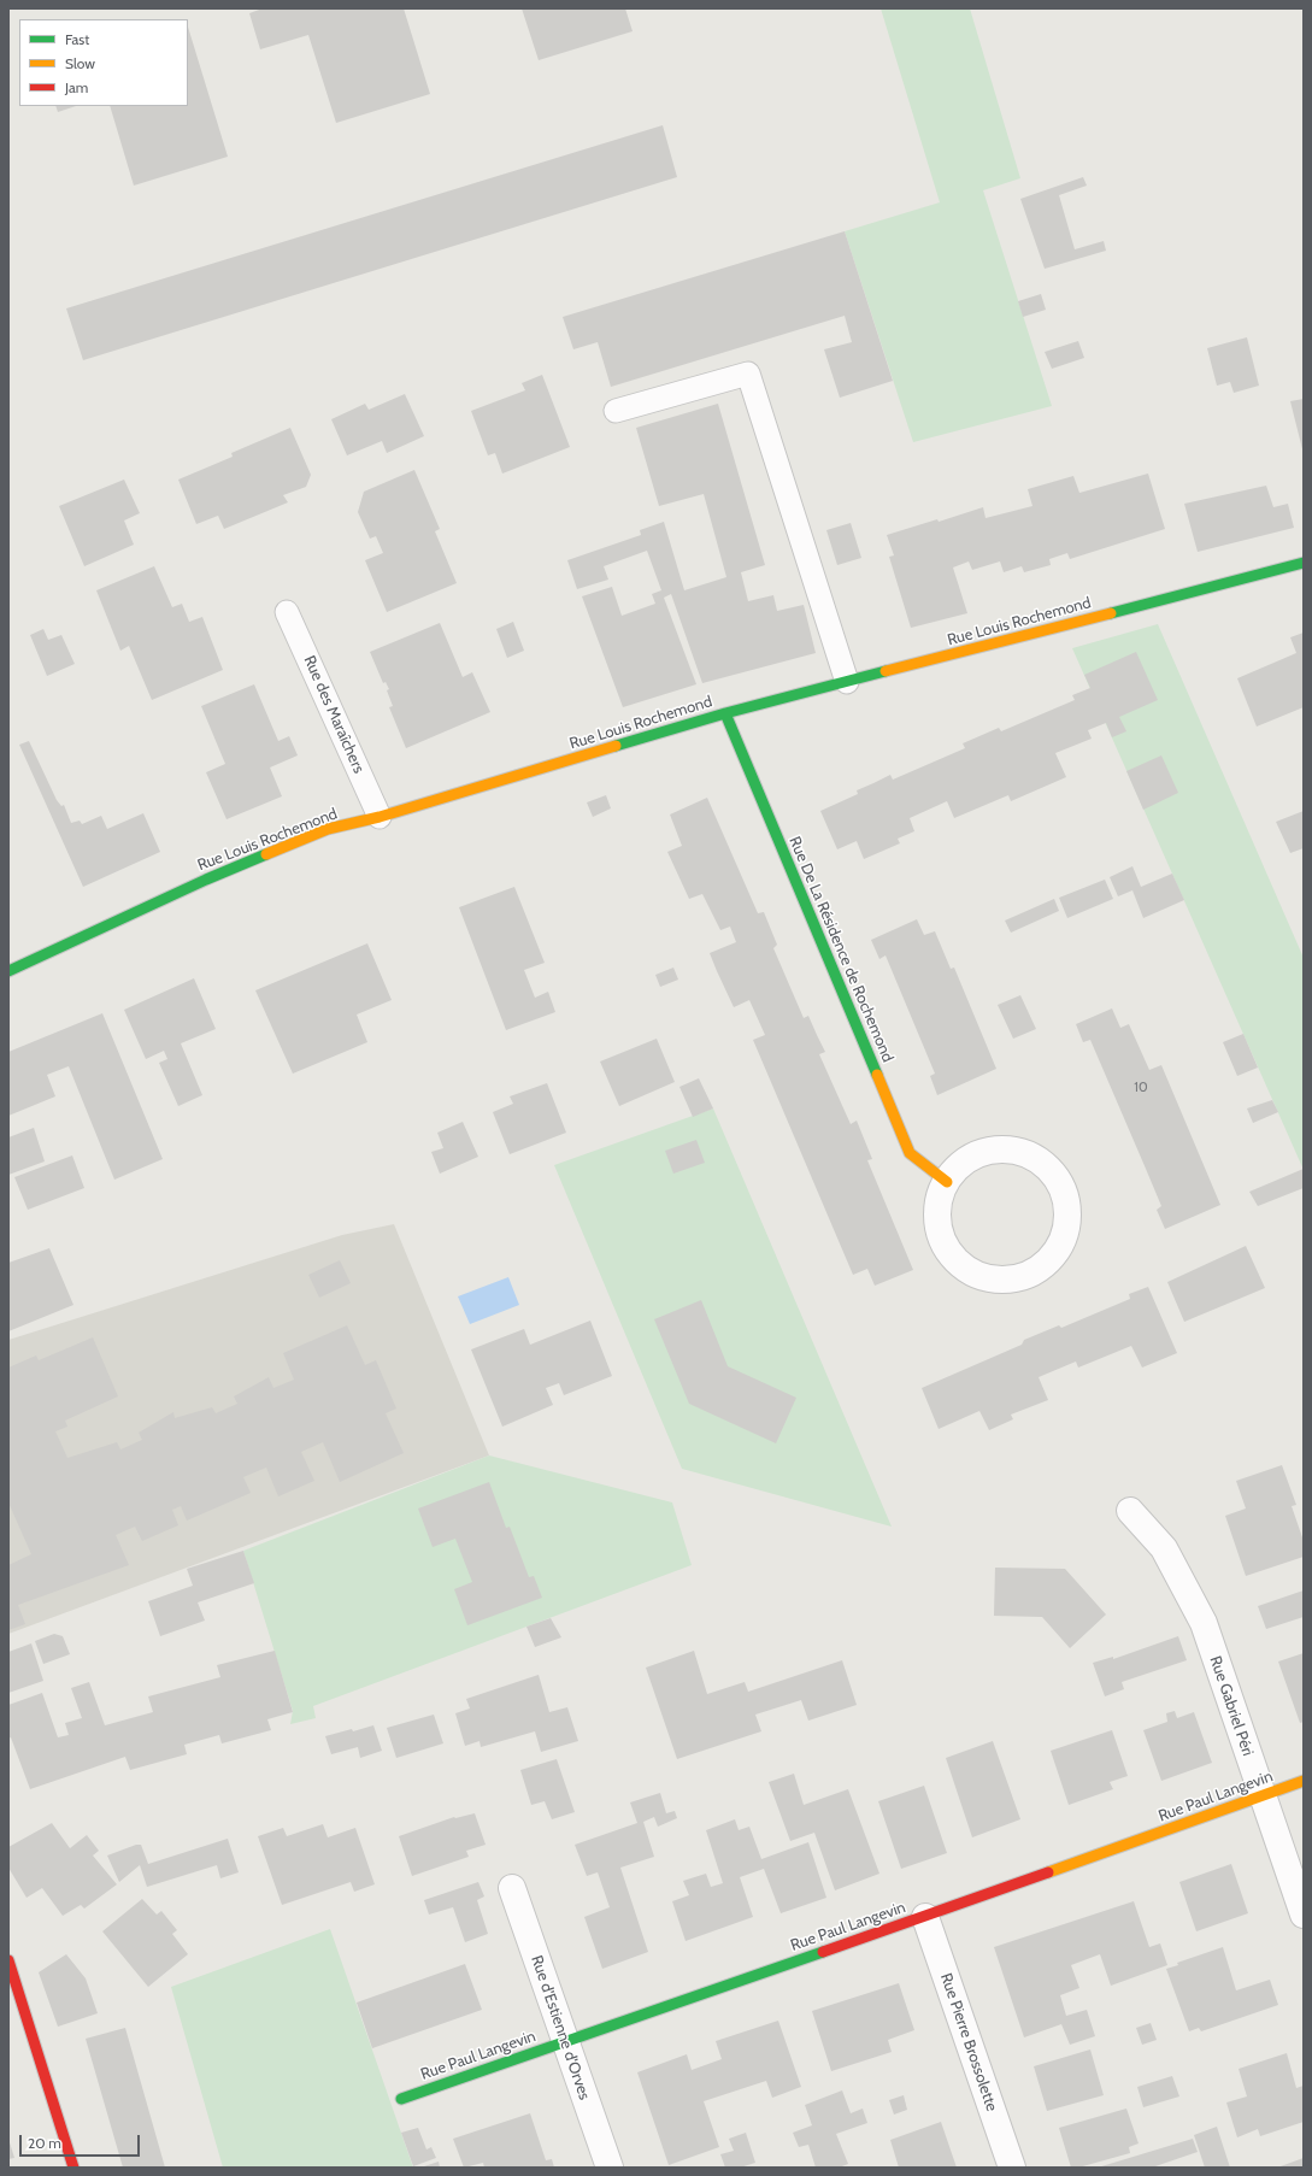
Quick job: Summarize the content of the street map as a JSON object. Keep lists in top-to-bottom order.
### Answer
{
  "streets": {
    "street": [
      "Rue Louis Rochemond",
      "Rue De La Résidence de Rochemond",
      "Rue Gabriel Péri",
      "Rue Paul Langevin",
      "Rue d'Estienne d'Orves",
      "Rue Pierre Brossolette"
    ],
    "lane": ["Rue des Maraîchers"]
  },
  "crossings": [
    ["Rue Louis Rochemond", "Rue des Maraîchers"],
    ["Rue Louis Rochemond", "Rue De La Résidence de Rochemond"],
    ["Rue Gabriel Péri", "Rue Paul Langevin"],
    ["Rue Paul Langevin", "Rue d'Estienne d'Orves"],
    ["Rue Paul Langevin", "Rue Pierre Brossolette"]
  ],
  "house_numbers": ["10"],
  "legend": ["Fast", "Slow", "Jam"],
  "scale_bar": "20 m"
}
